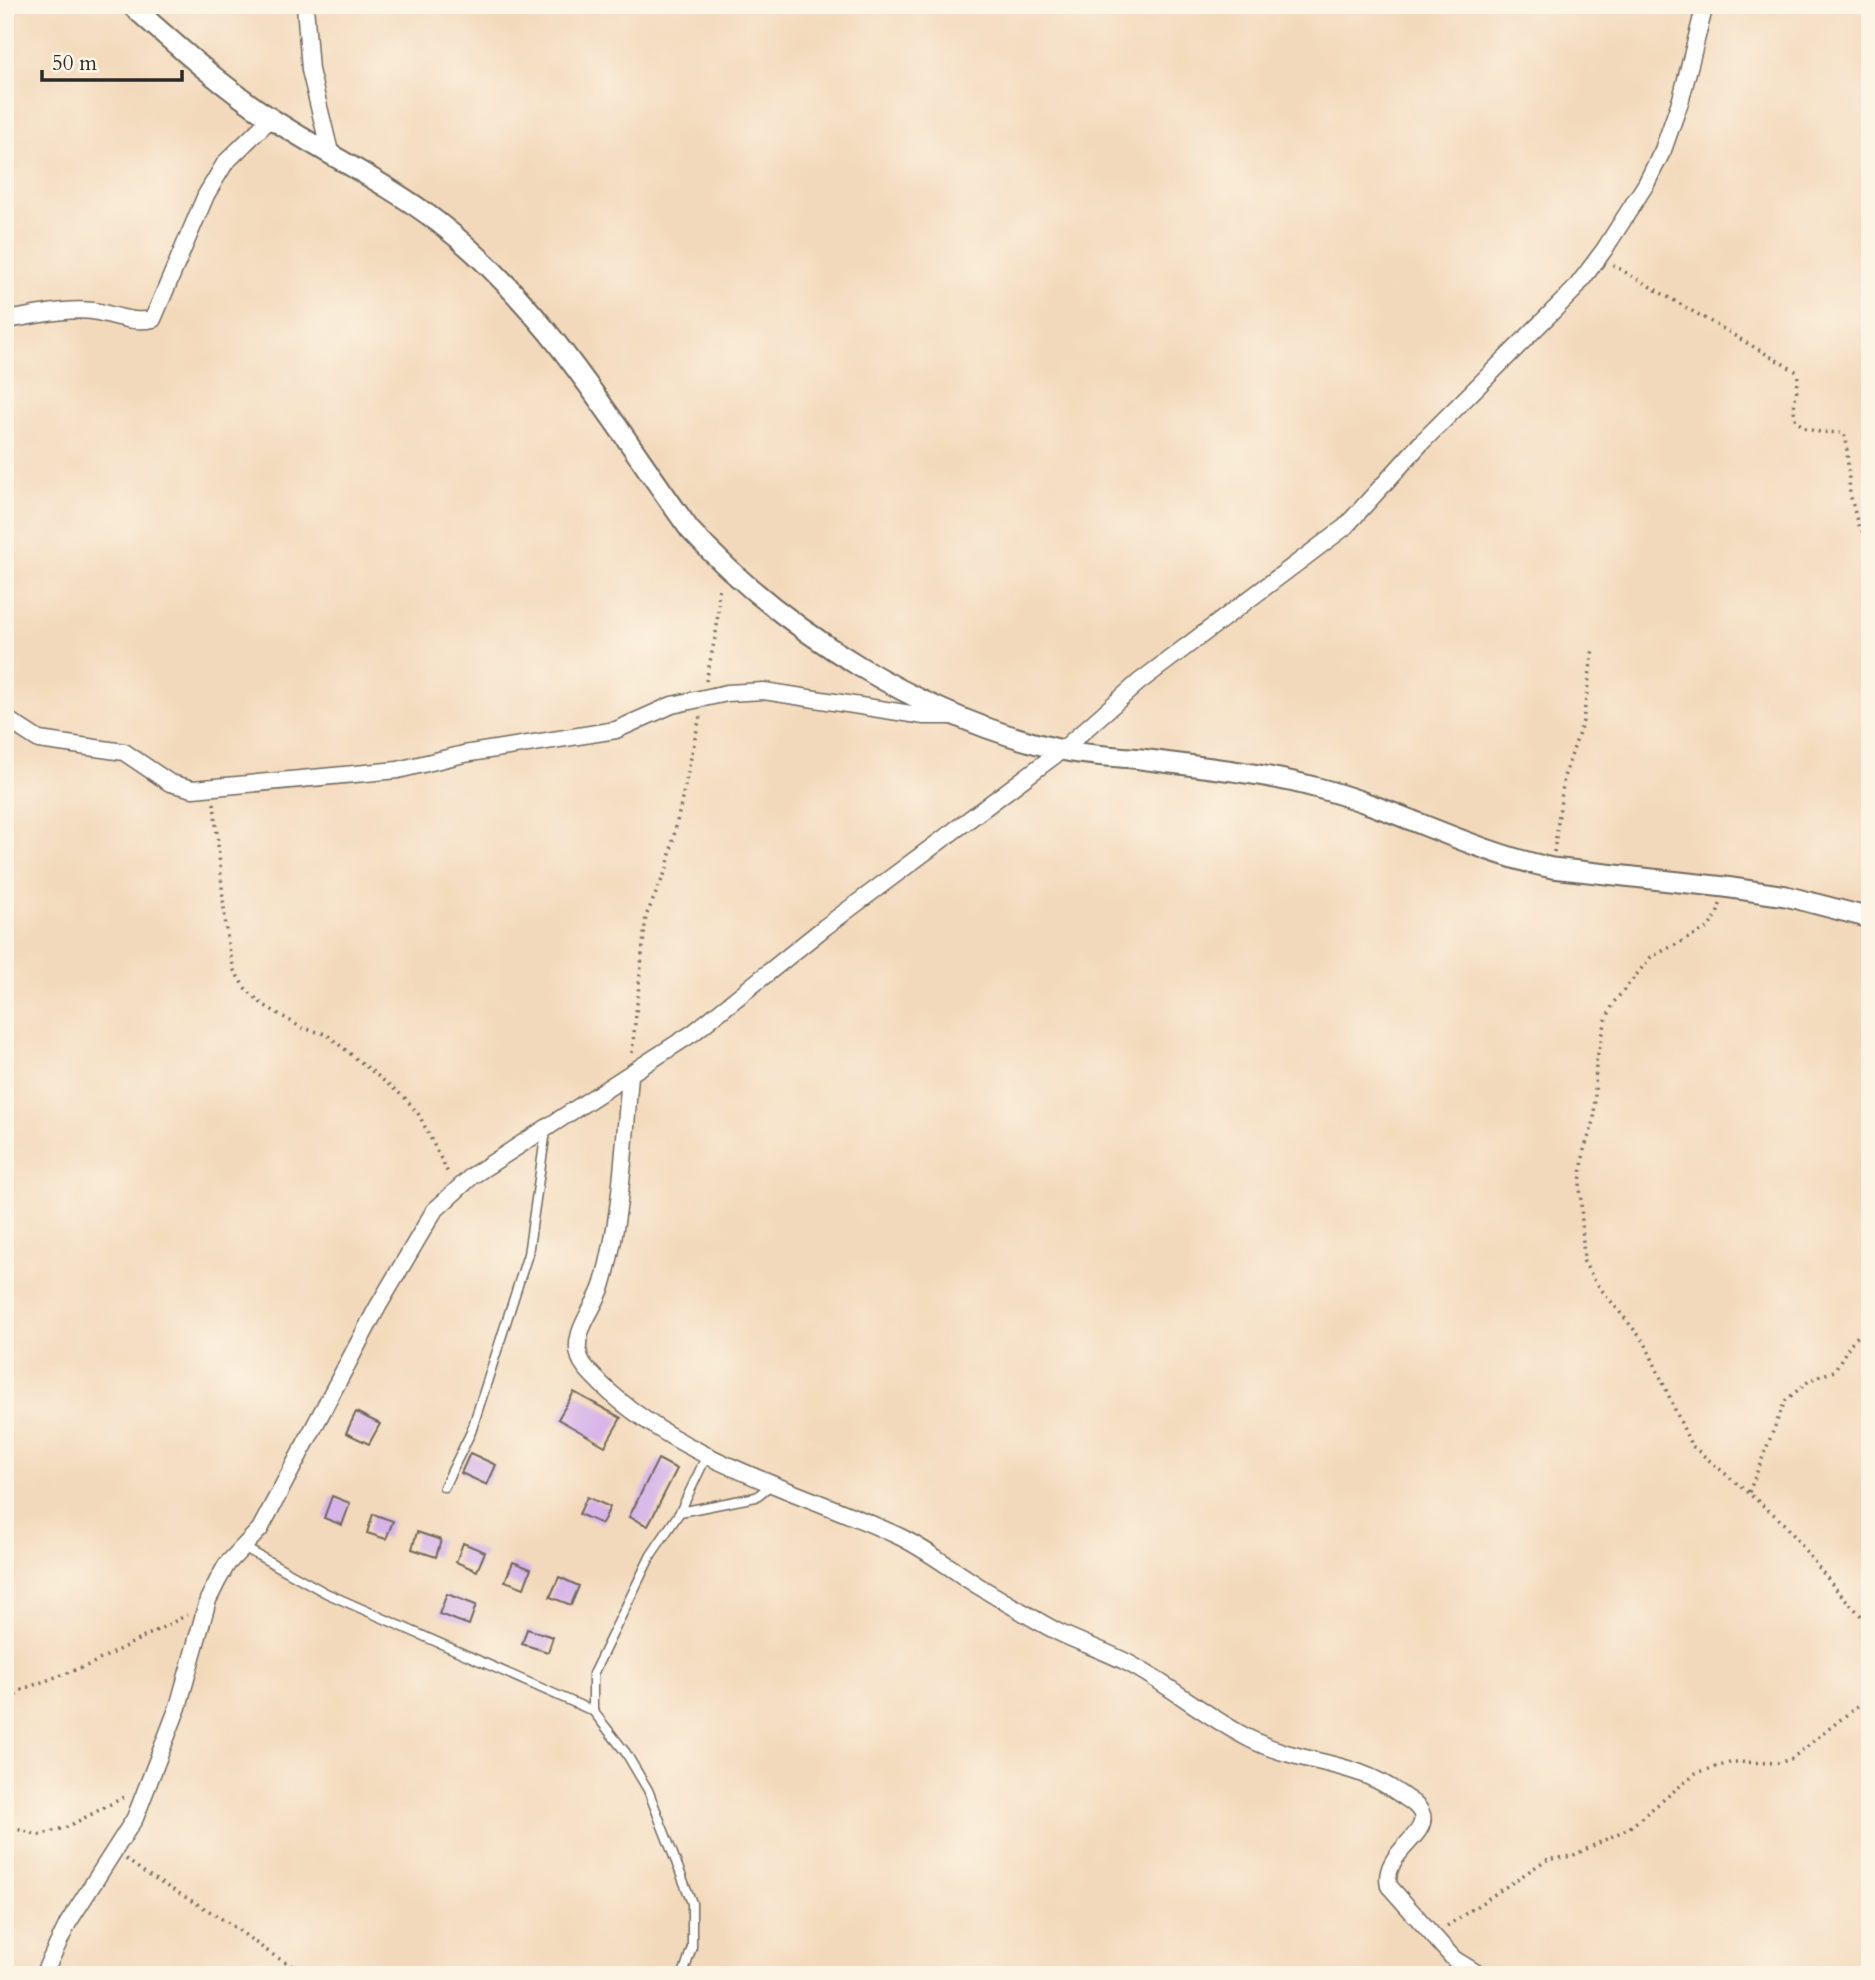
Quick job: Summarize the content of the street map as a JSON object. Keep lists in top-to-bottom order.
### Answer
{
  "scale_bar": "50 m"
}
